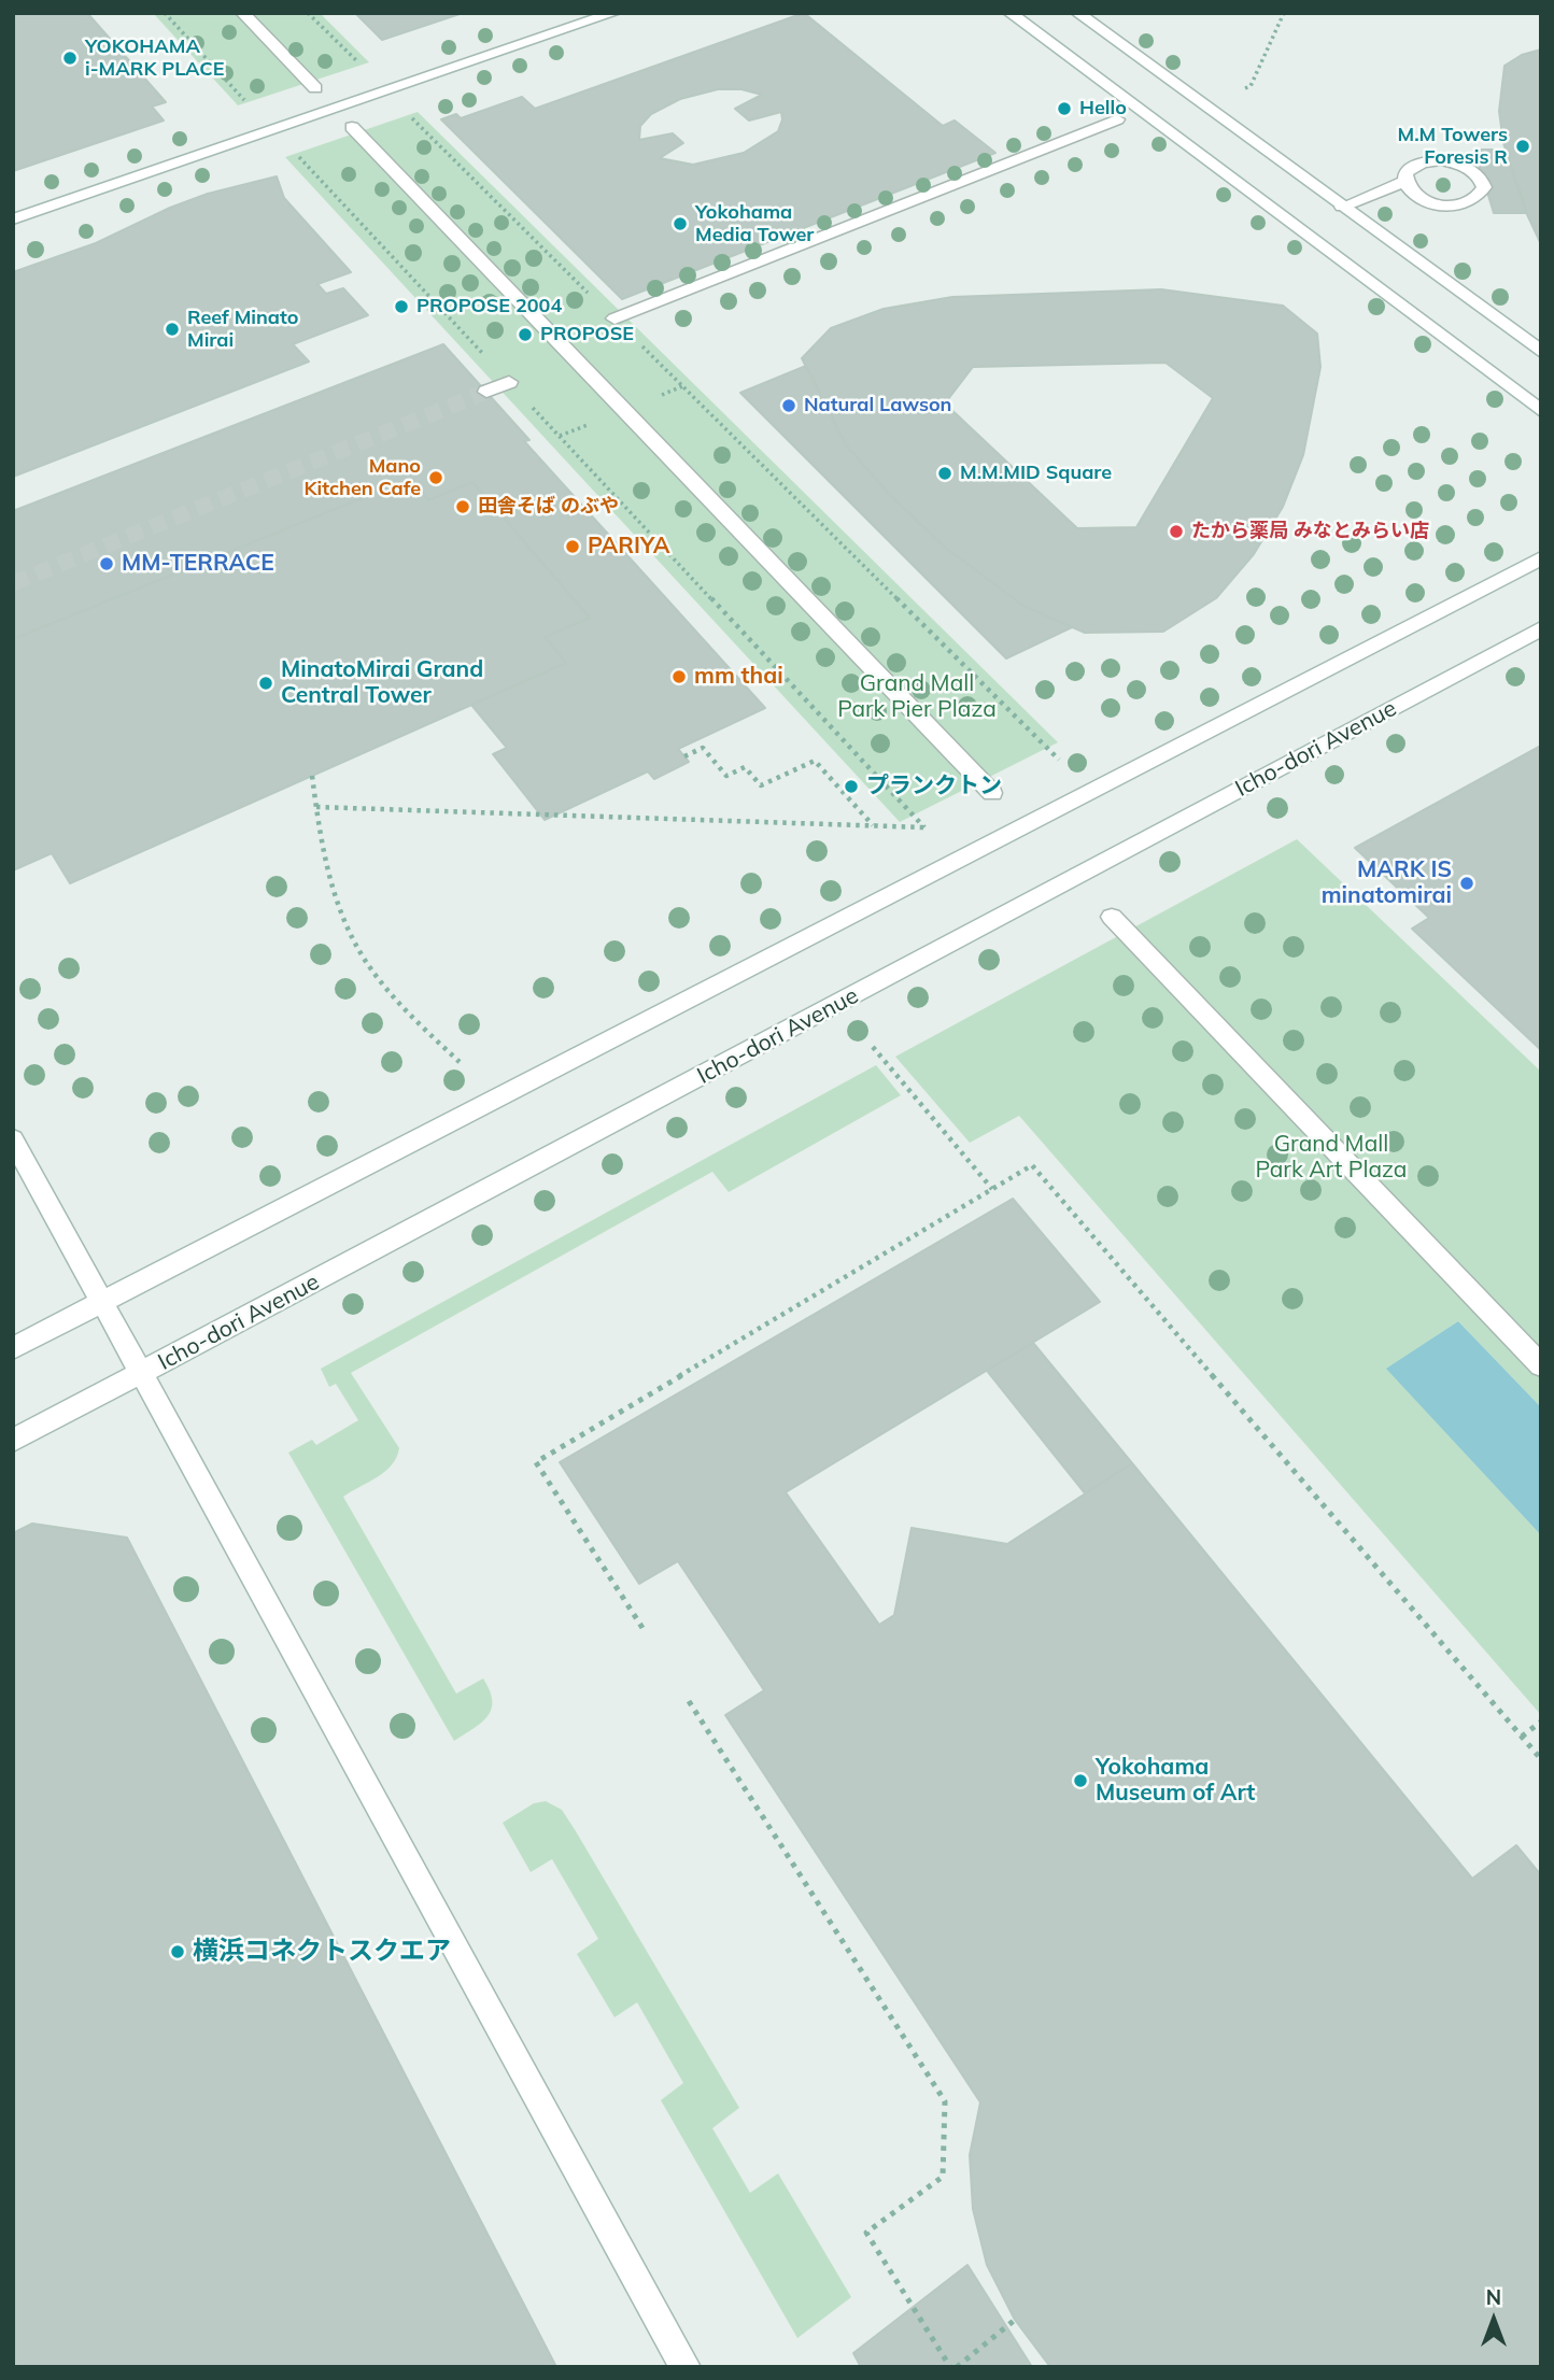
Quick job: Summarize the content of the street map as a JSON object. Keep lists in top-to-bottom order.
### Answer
{
  "streets": {
    "street": ["Icho-dori Avenue"]
  },
  "parks": ["Grand Mall Park Pier Plaza", "Grand Mall Park Art Plaza"],
  "places": [
    "YOKOHAMA i-MARK PLACE",
    "Hello",
    "M.M Towers Foresis R",
    "Yokohama Media Tower",
    "PROPOSE 2004",
    "Reef Minato Mirai",
    "PROPOSE",
    "Natural Lawson",
    "M.M.MID Square",
    "Mano Kitchen Cafe",
    "田舎そば のぶや",
    "たから薬局 みなとみらい店",
    "PARIYA",
    "MM-TERRACE",
    "mm thai",
    "MinatoMirai Grand Central Tower",
    "プランクトン",
    "MARK IS minatomirai",
    "Yokohama Museum of Art",
    "横浜コネクトスクエア"
  ],
  "north": "top"
}
